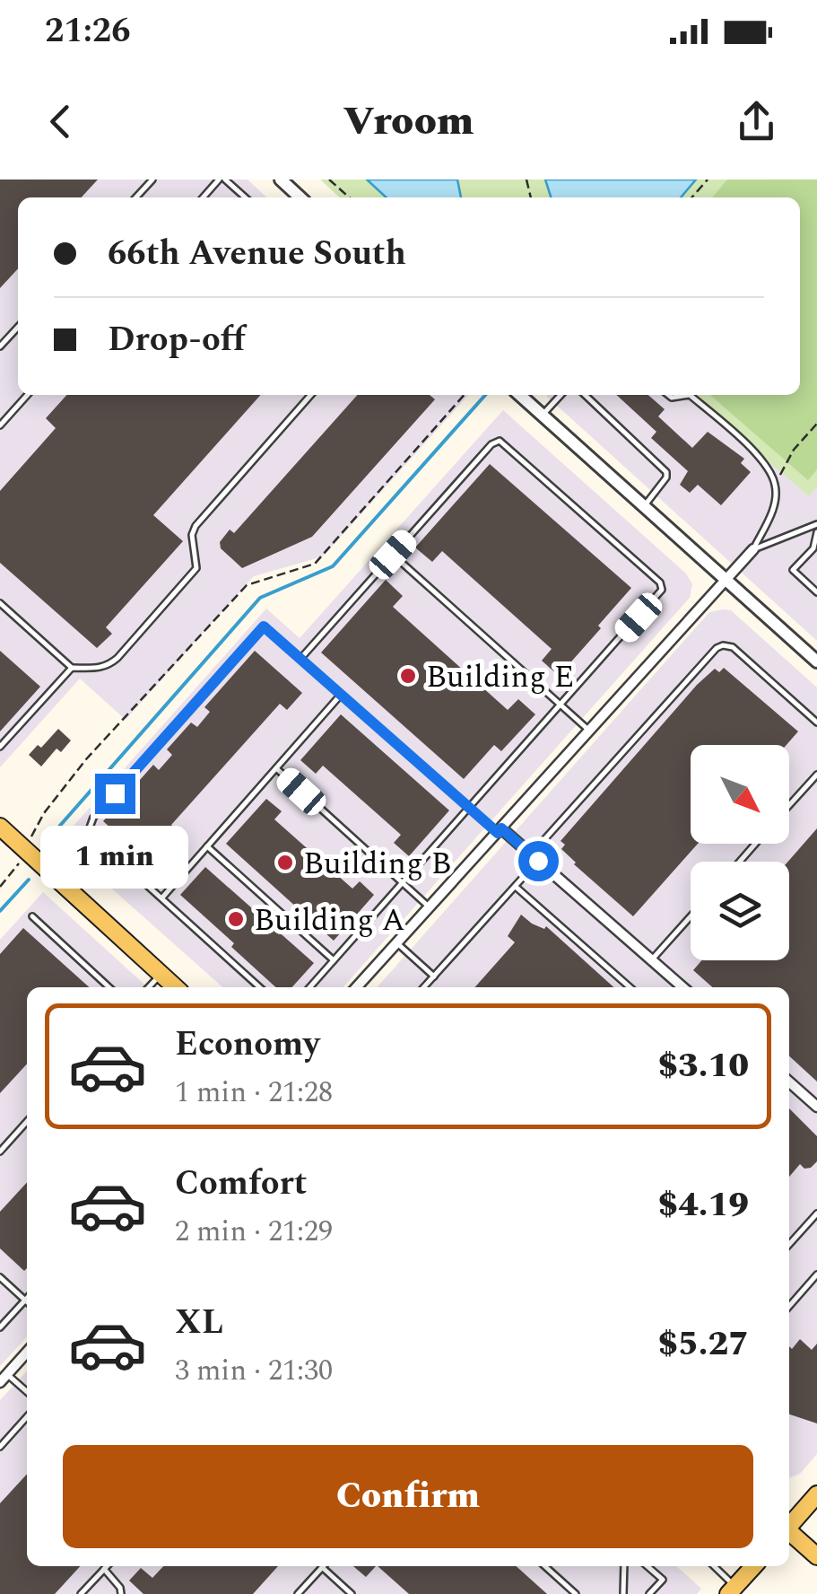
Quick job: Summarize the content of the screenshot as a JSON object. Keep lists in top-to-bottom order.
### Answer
{
  "places": ["Building E", "Building B", "Building A"],
  "north": "bottom right",
  "page": {
    "status": "21:26",
    "header": "Vroom",
    "banner": ["66th Avenue South", "Drop-off"],
    "bubble": "1 min",
    "list": [
      {
        "name": "Economy",
        "note": "1 min · 21:28",
        "value": "$3.10"
      },
      {
        "name": "Comfort",
        "note": "2 min · 21:29",
        "value": "$4.19"
      },
      {
        "name": "XL",
        "note": "3 min · 21:30",
        "value": "$5.27"
      }
    ],
    "buttons": "Confirm"
  }
}
